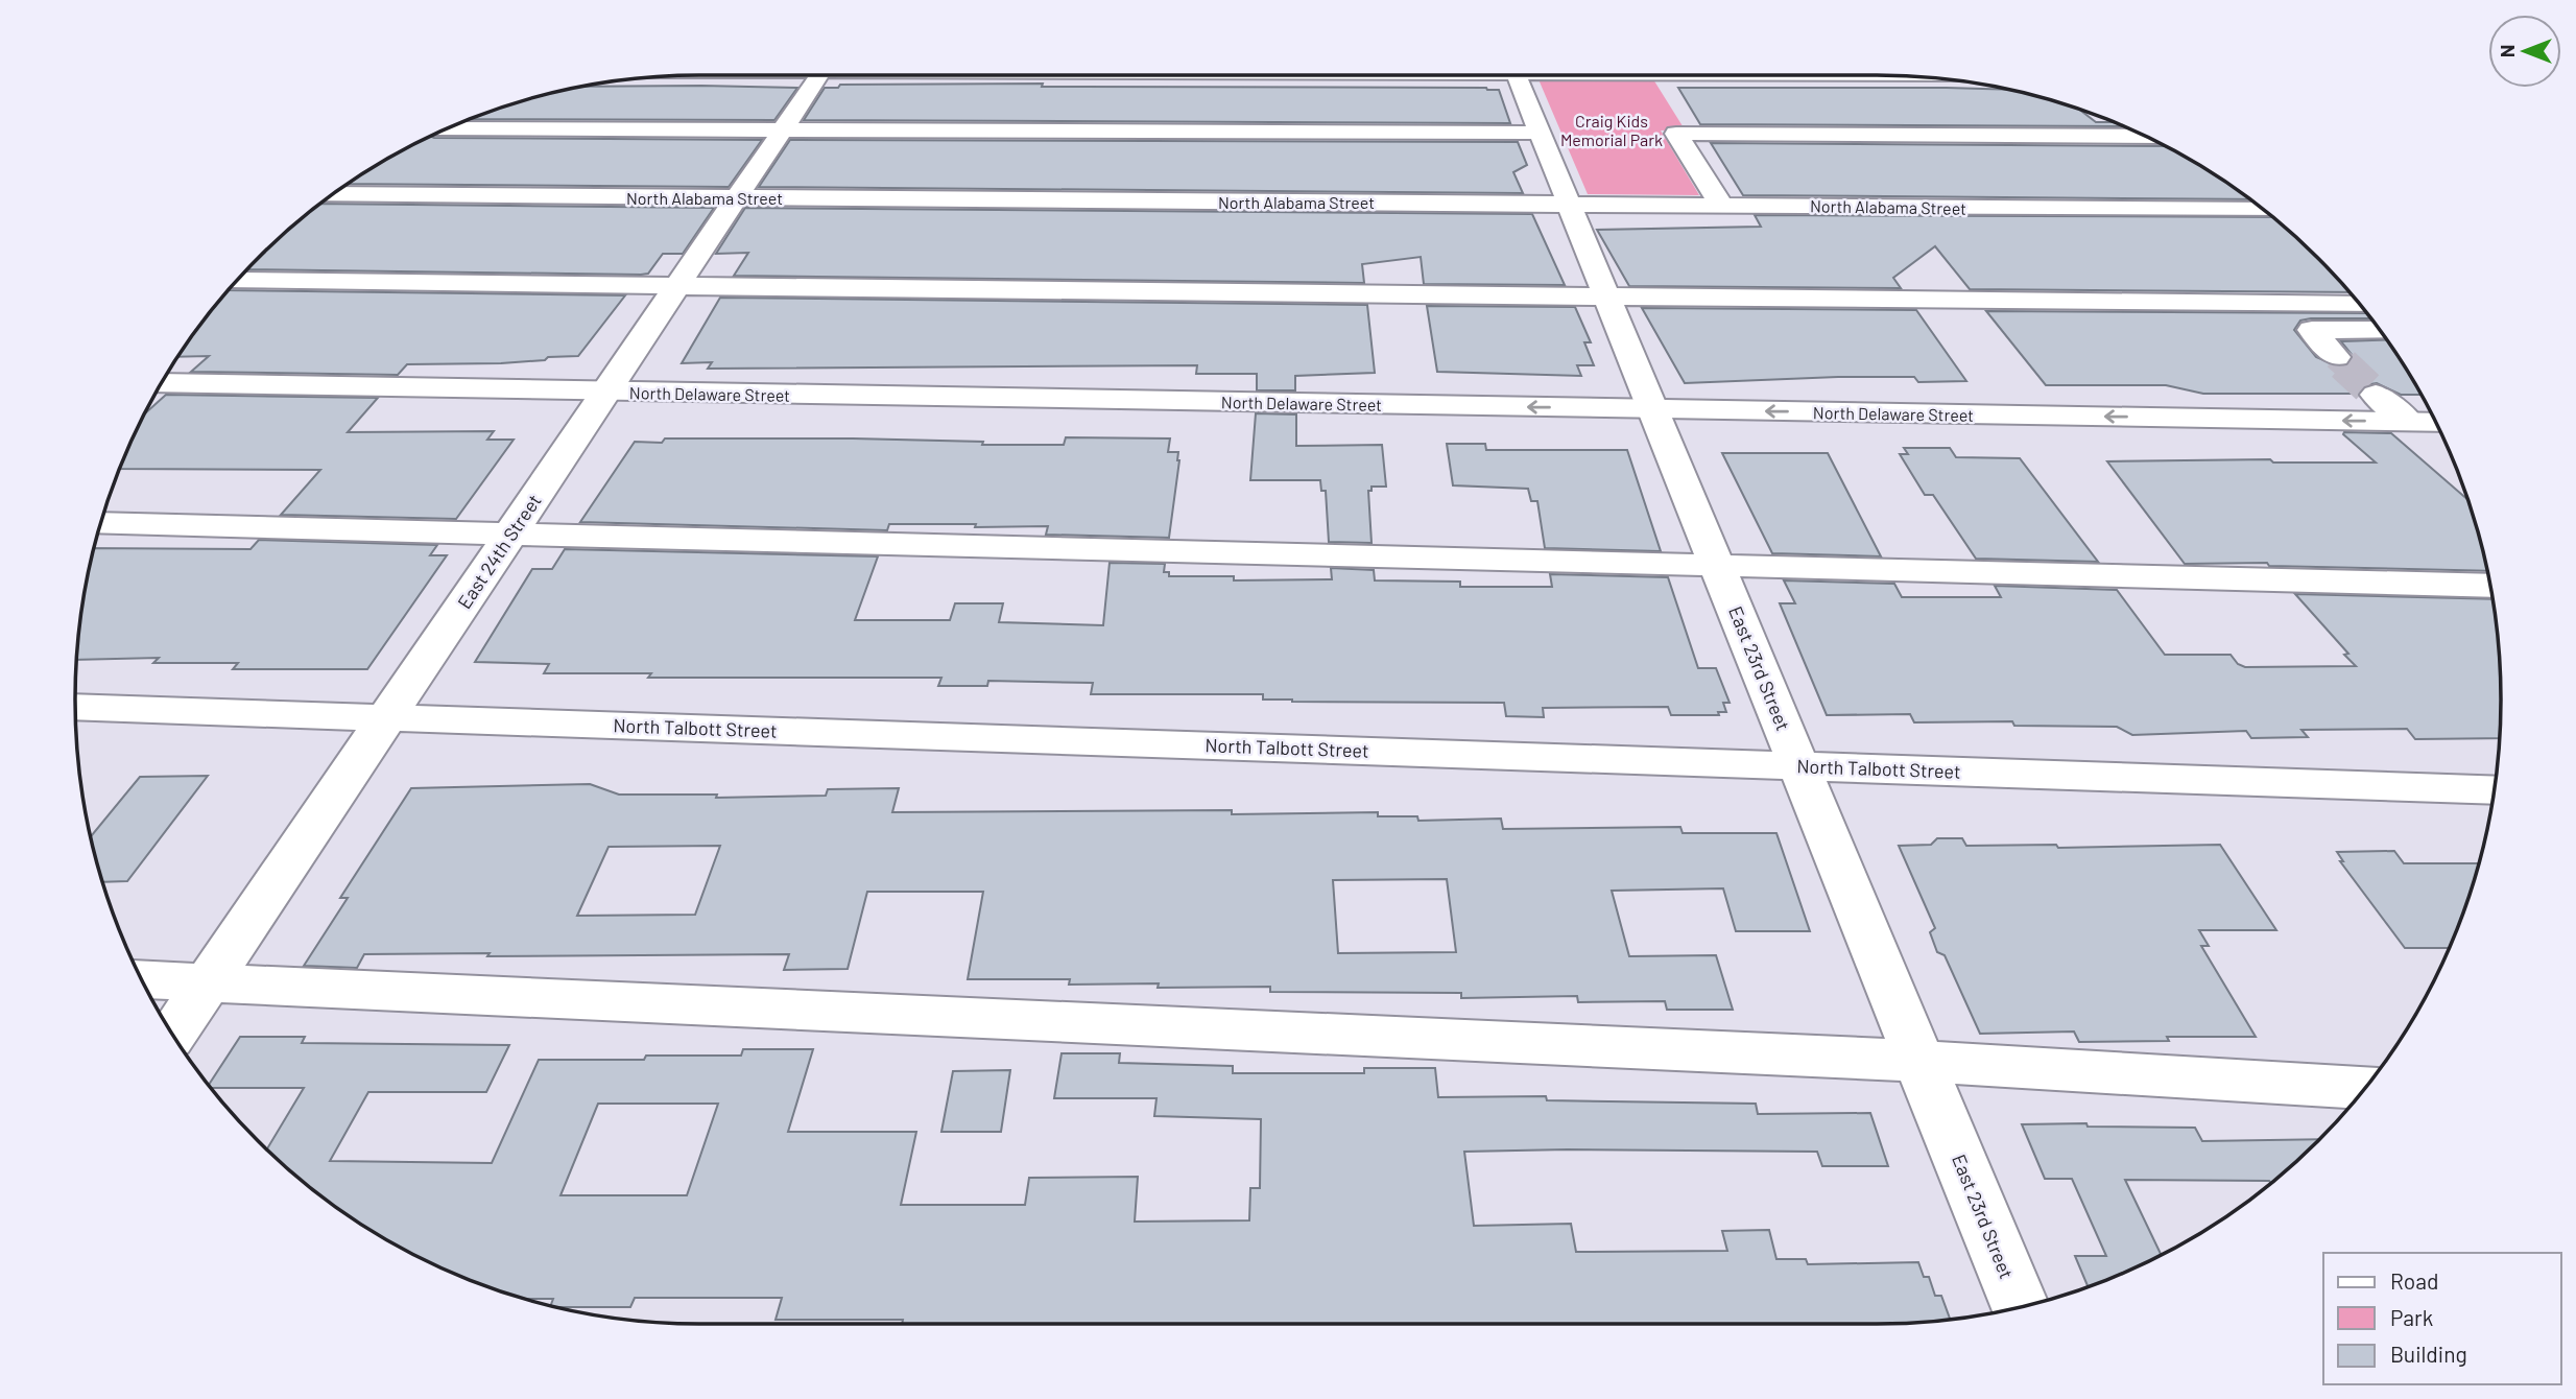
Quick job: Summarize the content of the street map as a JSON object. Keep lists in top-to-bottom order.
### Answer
{
  "streets": {
    "street": [
      "North Alabama Street",
      "North Delaware Street",
      "East 24th Street",
      "East 23rd Street",
      "North Talbott Street"
    ]
  },
  "crossings": [
    ["North Alabama Street", "East 24th Street"],
    ["North Alabama Street", "East 23rd Street"],
    ["North Delaware Street", "East 24th Street"],
    ["North Delaware Street", "East 23rd Street"],
    ["East 24th Street", "North Talbott Street"],
    ["East 23rd Street", "North Talbott Street"]
  ],
  "parks": ["Craig Kids Memorial Park"],
  "legend": ["Road", "Park", "Building"],
  "north": "left"
}
